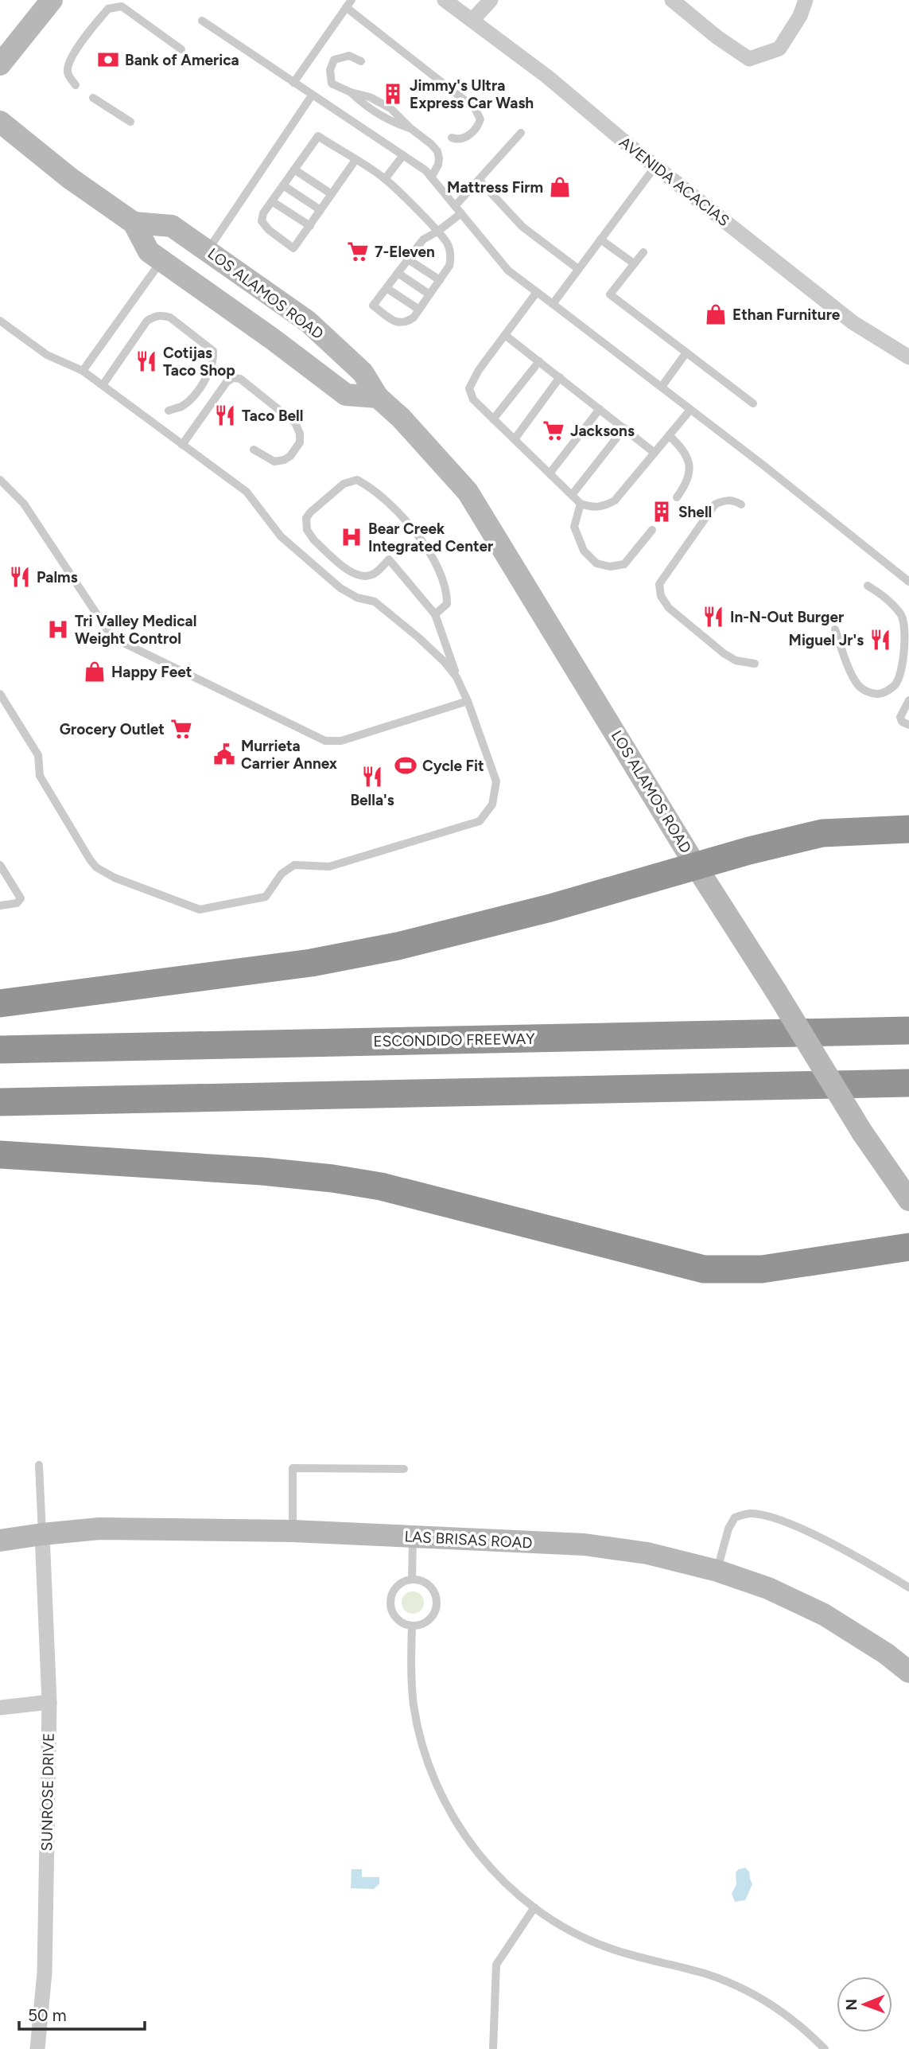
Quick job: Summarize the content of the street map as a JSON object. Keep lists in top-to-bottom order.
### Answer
{
  "streets": {
    "highway": ["ESCONDIDO FREEWAY"],
    "main road": ["LOS ALAMOS ROAD", "LAS BRISAS ROAD"],
    "street": ["AVENIDA ACACIAS", "SUNROSE DRIVE"]
  },
  "crossings": [
    ["LAS BRISAS ROAD", "SUNROSE DRIVE"]
  ],
  "places": {
    "bank": ["Bank of America"],
    "building": ["Jimmy's Ultra Express Car Wash", "Shell"],
    "shop": ["Mattress Firm", "Ethan Furniture", "Happy Feet"],
    "supermarket": ["7-Eleven", "Jacksons", "Grocery Outlet"],
    "restaurant": [
      "Cotijas Taco Shop",
      "Taco Bell",
      "Palms",
      "In-N-Out Burger",
      "Miguel Jr's",
      "Bella's"
    ],
    "hospital": ["Bear Creek Integrated Center", "Tri Valley Medical Weight Control"],
    "public building": ["Murrieta Carrier Annex"],
    "sports": ["Cycle Fit"]
  },
  "scale_bar": "50 m",
  "north": "left"
}
